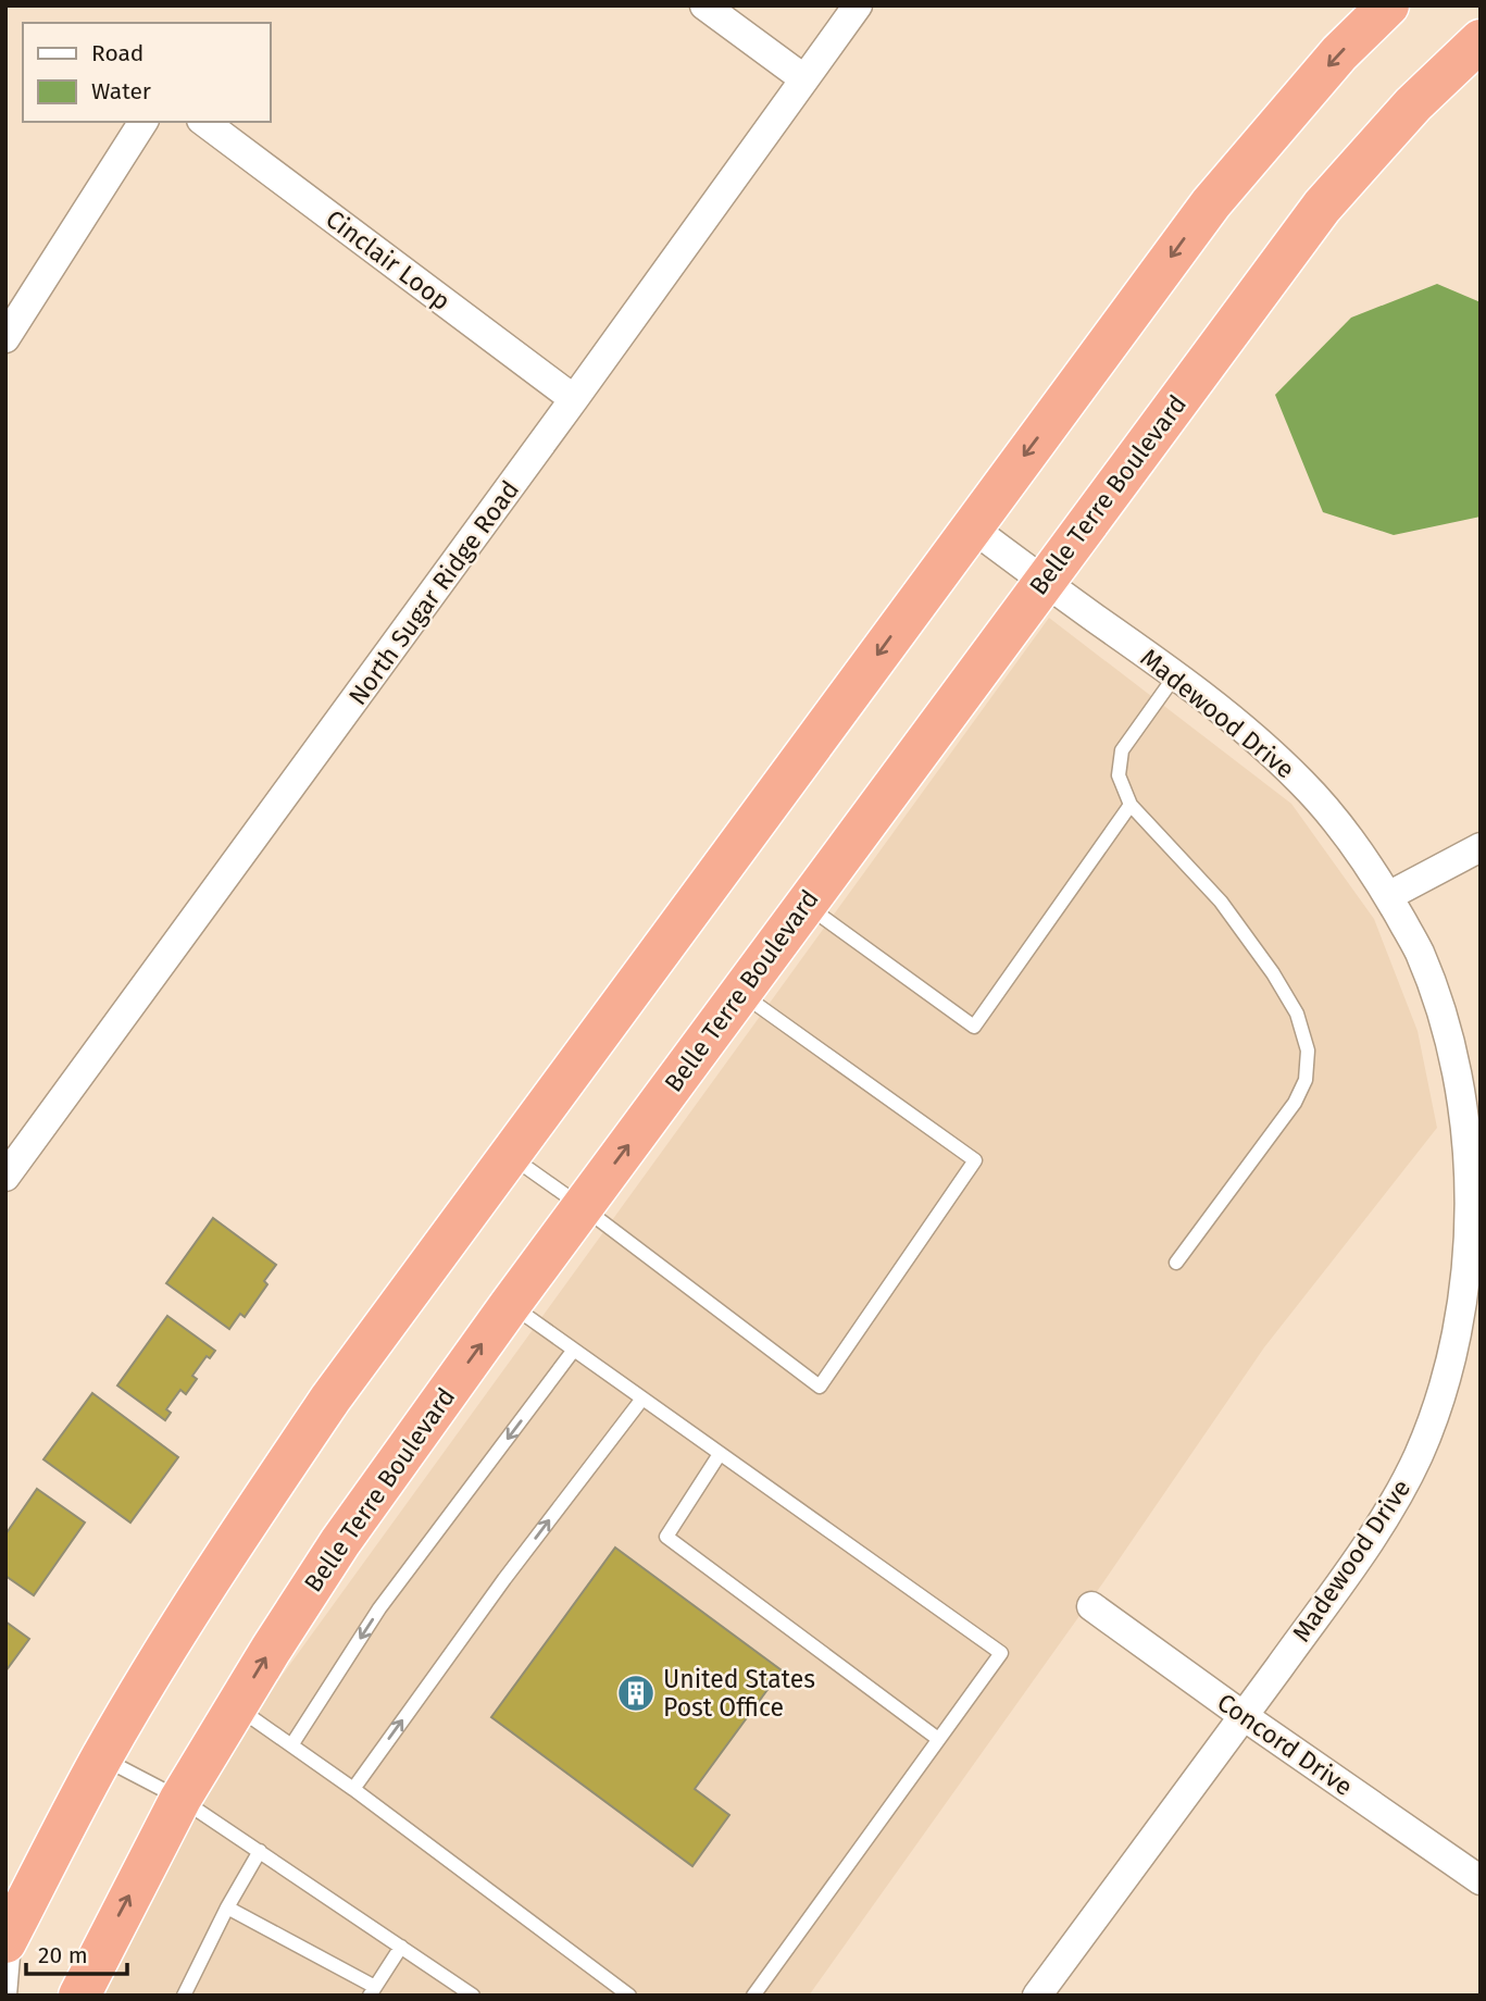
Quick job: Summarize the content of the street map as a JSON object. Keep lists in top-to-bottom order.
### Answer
{
  "streets": {
    "highway": ["Belle Terre Boulevard"],
    "street": [
      "Cinclair Loop",
      "North Sugar Ridge Road",
      "Madewood Drive",
      "Concord Drive"
    ]
  },
  "crossings": [
    ["Cinclair Loop", "North Sugar Ridge Road"],
    ["Belle Terre Boulevard", "Madewood Drive"],
    ["Madewood Drive", "Concord Drive"]
  ],
  "places": {
    "building": ["United States Post Office"]
  },
  "legend": ["Road", "Water"],
  "scale_bar": "20 m"
}
